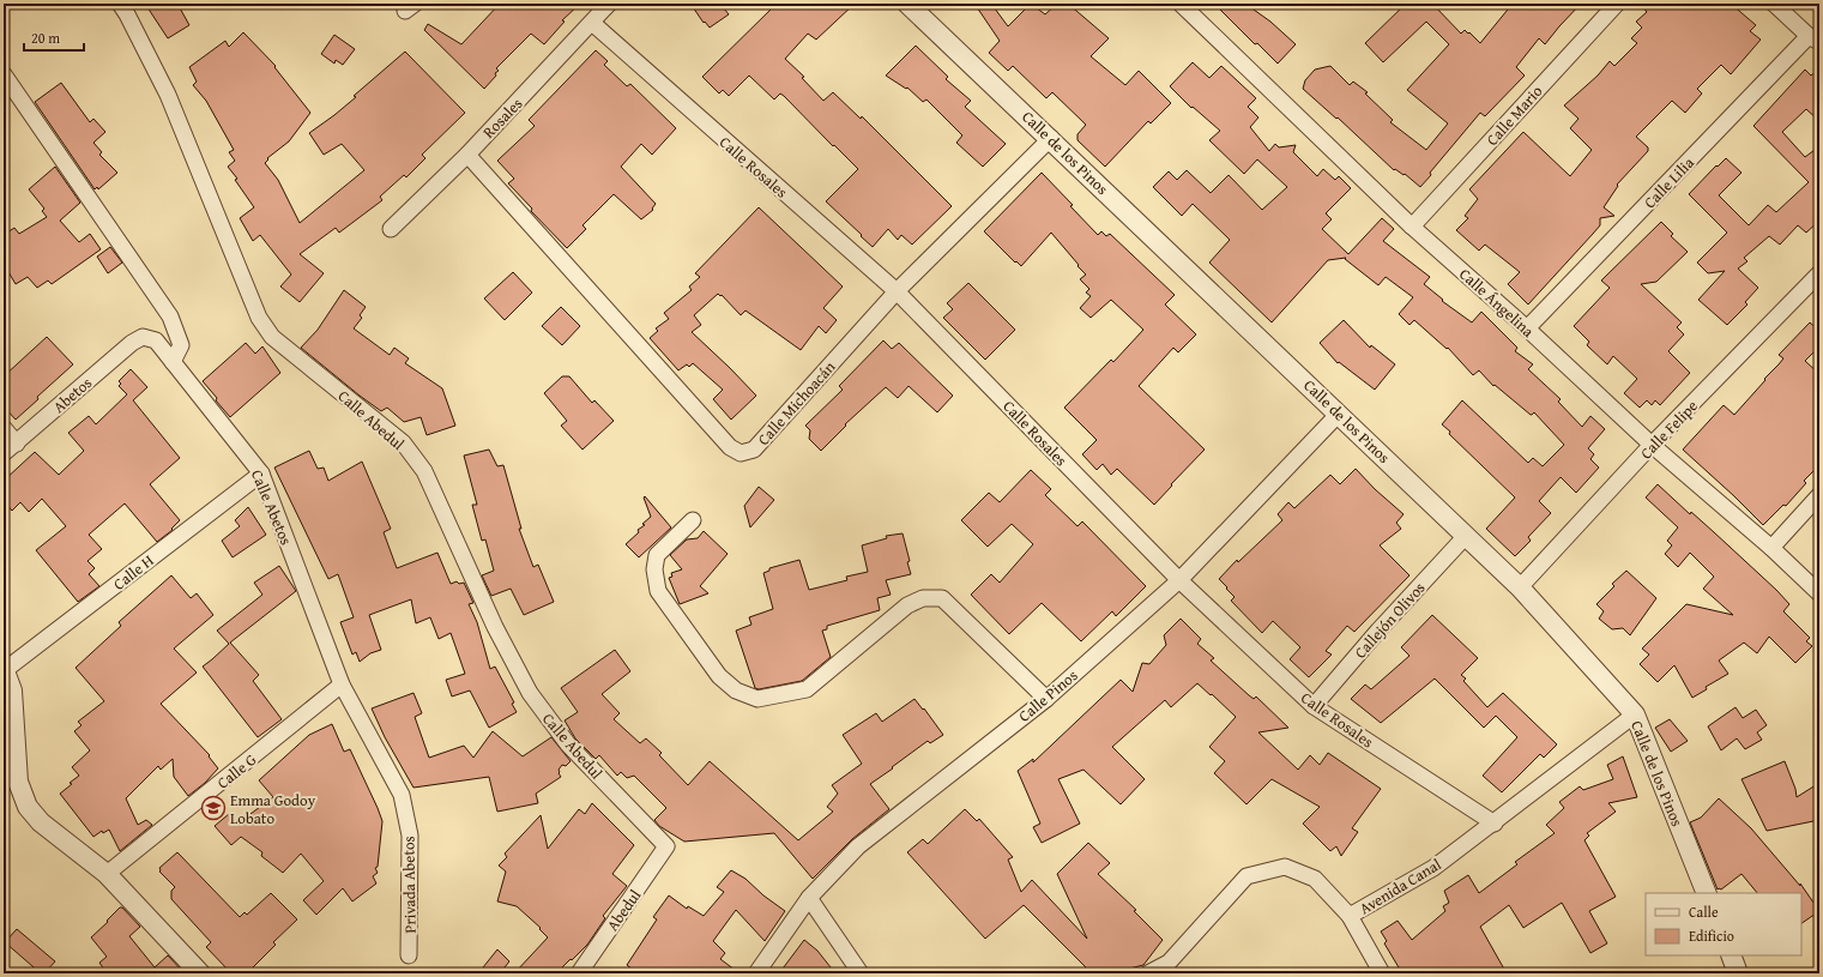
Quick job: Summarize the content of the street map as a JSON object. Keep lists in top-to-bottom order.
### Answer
{
  "streets": {
    "street": [
      "Calle Mario",
      "Rosales",
      "Calle de los Pinos",
      "Calle Rosales",
      "Calle Lilia",
      "Calle Ángelina",
      "Abetos",
      "Calle Michoacán",
      "Calle Abedul",
      "Calle Felipe",
      "Calle Abetos",
      "Calle H",
      "Callejón Olivos",
      "Calle Pinos",
      "Calle G",
      "Privada Abetos",
      "Avenida Canal",
      "Abedul"
    ]
  },
  "crossings": [
    ["Calle Mario", "Calle Ángelina"],
    ["Rosales", "Calle Rosales"],
    ["Rosales", "Calle Michoacán"],
    ["Calle de los Pinos", "Calle Michoacán"],
    ["Calle de los Pinos", "Calle Felipe"],
    ["Calle de los Pinos", "Callejón Olivos"],
    ["Calle de los Pinos", "Calle Pinos"],
    ["Calle de los Pinos", "Avenida Canal"],
    ["Calle Rosales", "Calle Michoacán"],
    ["Calle Rosales", "Callejón Olivos"],
    ["Calle Rosales", "Calle Pinos"],
    ["Calle Rosales", "Avenida Canal"],
    ["Calle Lilia", "Calle Ángelina"],
    ["Calle Ángelina", "Calle Felipe"],
    ["Abetos", "Calle Abetos"],
    ["Calle Abedul", "Abedul"],
    ["Calle Abetos", "Calle H"],
    ["Calle Abetos", "Calle G"],
    ["Calle Abetos", "Privada Abetos"],
    ["Calle G", "Privada Abetos"]
  ],
  "places": {
    "school or university": ["Emma Godoy Lobato"]
  },
  "legend": ["Calle", "Edificio"],
  "scale_bar": "20 m"
}
